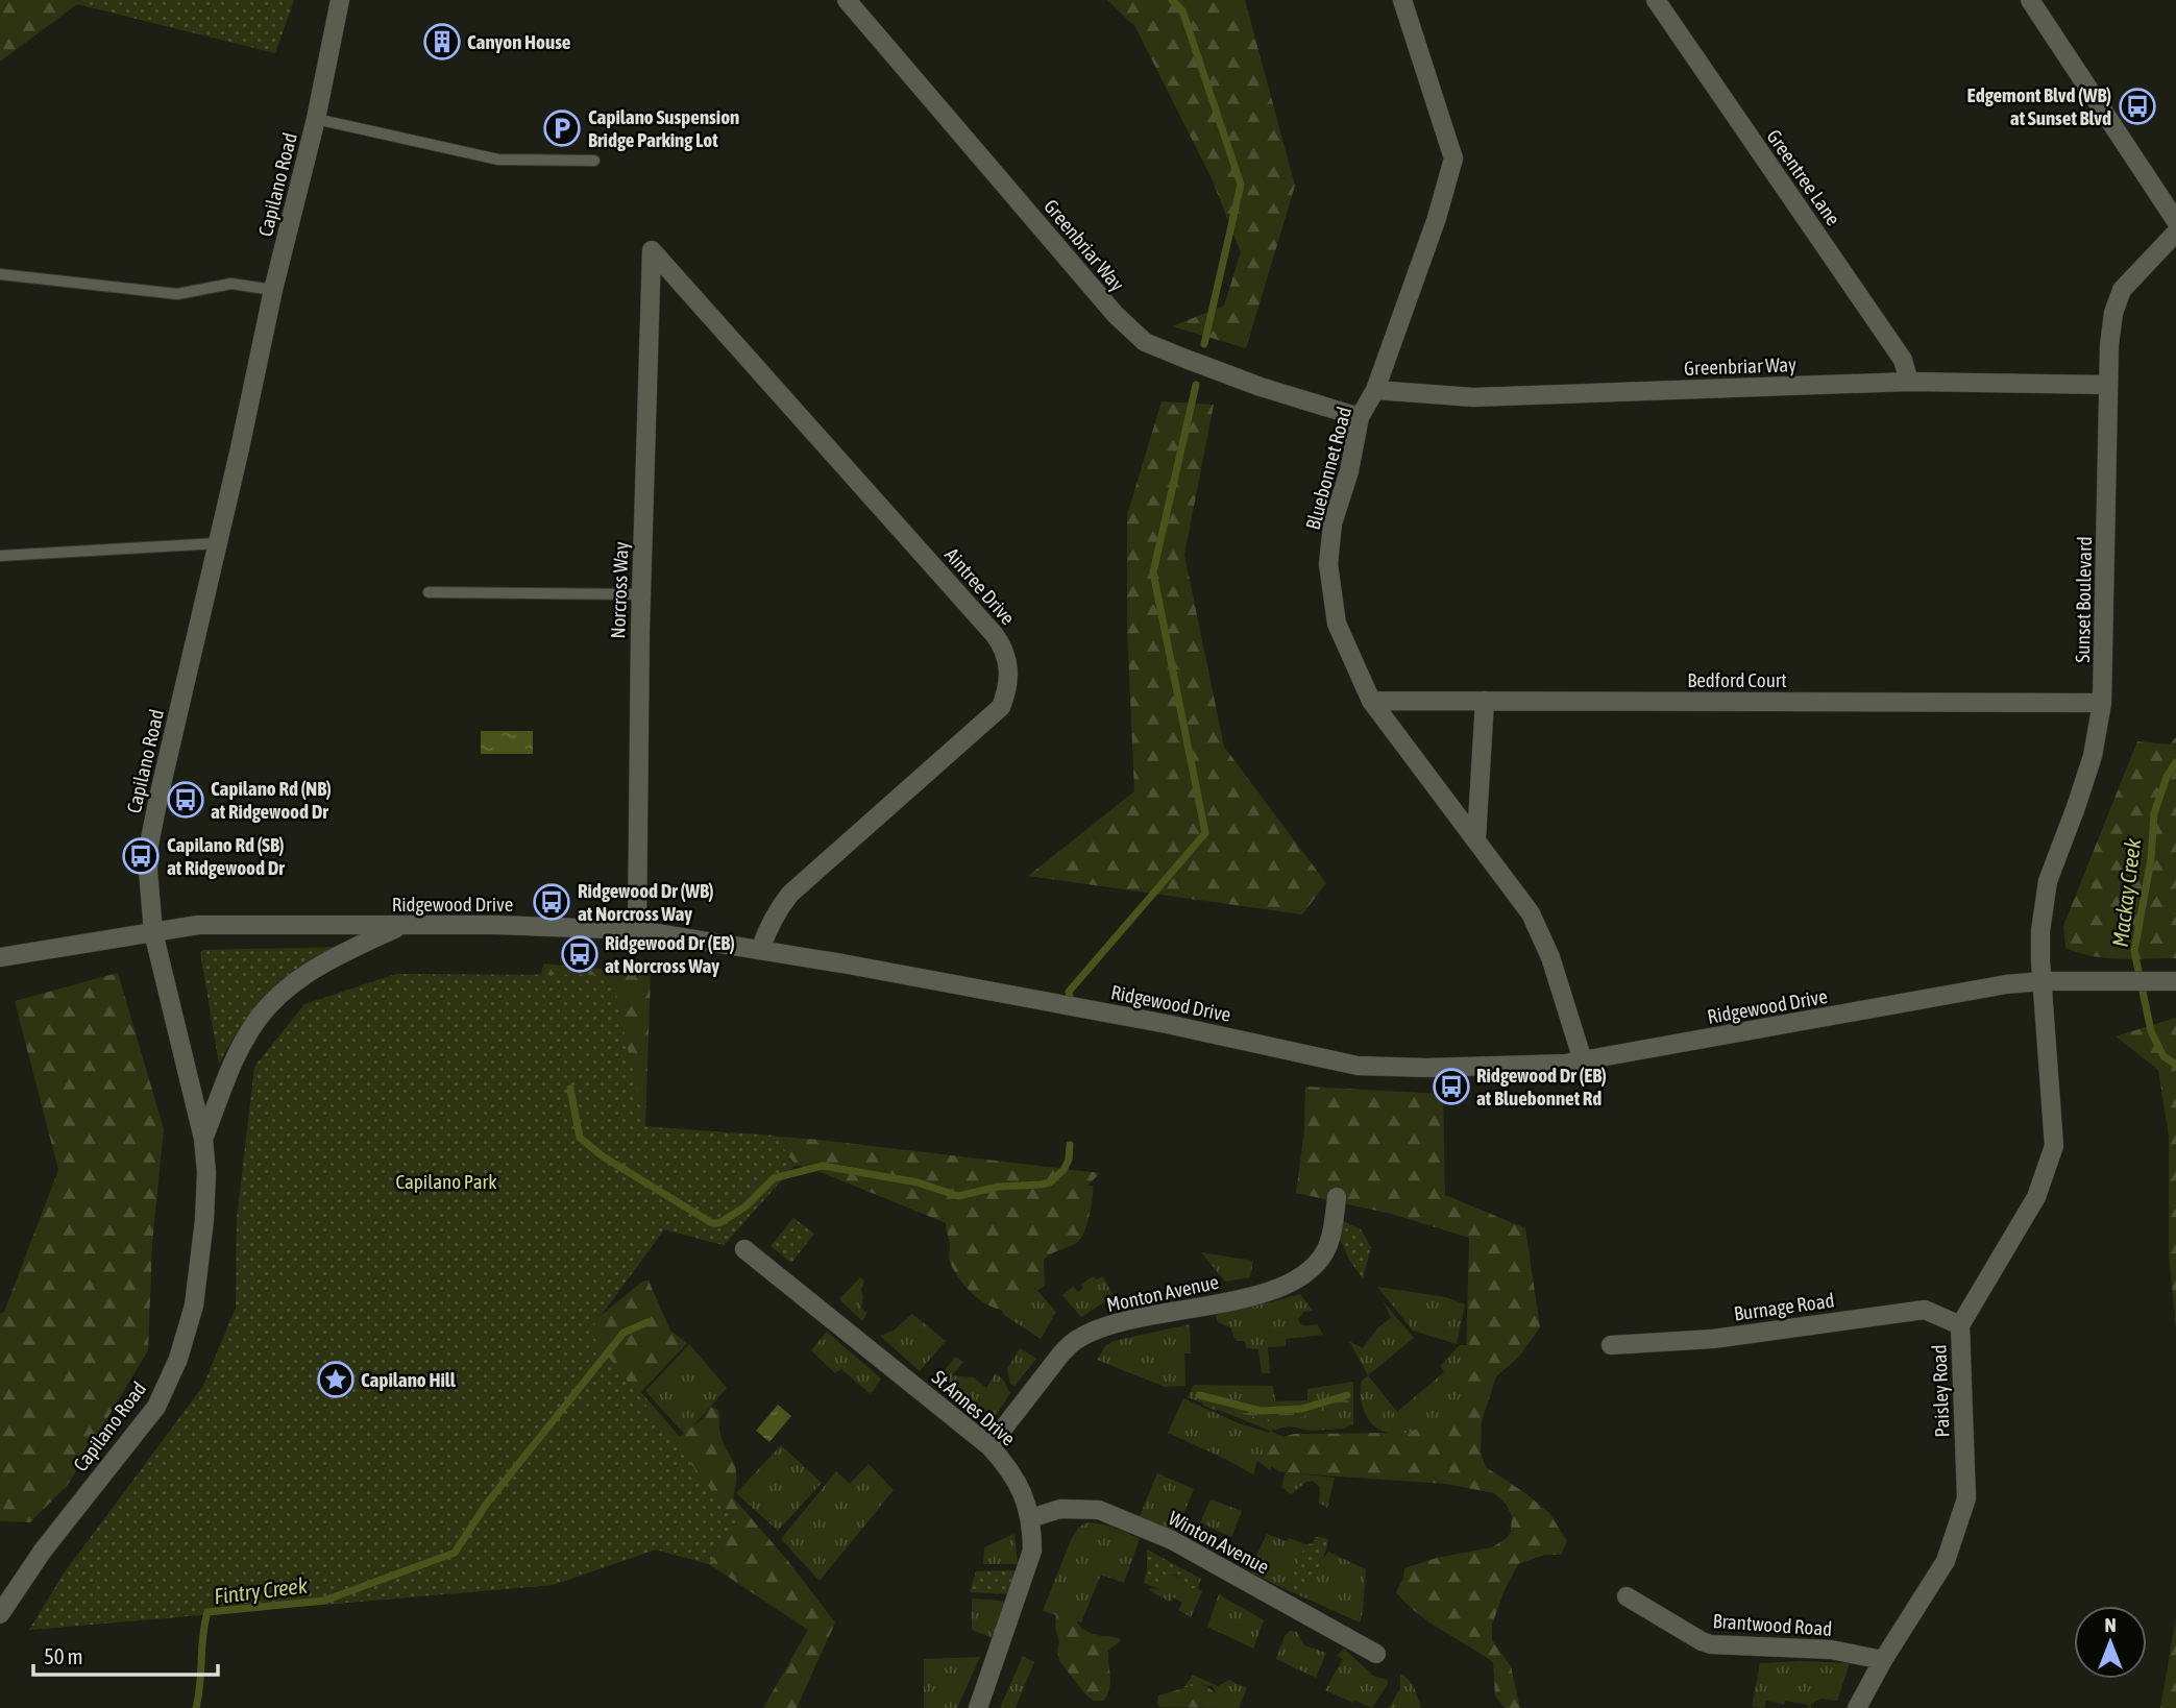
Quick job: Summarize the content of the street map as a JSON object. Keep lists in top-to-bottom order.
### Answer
{
  "streets": {
    "street": [
      "Greentree Lane",
      "Capilano Road",
      "Greenbriar Way",
      "Bluebonnet Road",
      "Aintree Drive",
      "Norcross Way",
      "Sunset Boulevard",
      "Bedford Court",
      "Ridgewood Drive",
      "Monton Avenue",
      "Burnage Road",
      "Paisley Road",
      "St Annes Drive",
      "Winton Avenue",
      "Brantwood Road"
    ]
  },
  "crossings": [
    ["Greentree Lane", "Greenbriar Way"],
    ["Capilano Road", "Ridgewood Drive"],
    ["Greenbriar Way", "Bluebonnet Road"],
    ["Greenbriar Way", "Sunset Boulevard"],
    ["Bluebonnet Road", "Bedford Court"],
    ["Bluebonnet Road", "Ridgewood Drive"],
    ["Aintree Drive", "Norcross Way"],
    ["Aintree Drive", "Ridgewood Drive"],
    ["Norcross Way", "Ridgewood Drive"],
    ["Sunset Boulevard", "Bedford Court"],
    ["Sunset Boulevard", "Ridgewood Drive"],
    ["Sunset Boulevard", "Paisley Road"],
    ["Ridgewood Drive", "Paisley Road"],
    ["Monton Avenue", "St Annes Drive"],
    ["Burnage Road", "Paisley Road"],
    ["Paisley Road", "Brantwood Road"],
    ["St Annes Drive", "Winton Avenue"]
  ],
  "water": ["Mackay Creek", "Fintry Creek"],
  "parks": ["Capilano Park"],
  "places": {
    "building": ["Canyon House"],
    "bus stop": [
      "Edgemont Blvd (WB) at Sunset Blvd",
      "Capilano Rd (NB) at Ridgewood Dr",
      "Capilano Rd (SB) at Ridgewood Dr",
      "Ridgewood Dr (WB) at Norcross Way",
      "Ridgewood Dr (EB) at Norcross Way",
      "Ridgewood Dr (EB) at Bluebonnet Rd"
    ],
    "parking": ["Capilano Suspension Bridge Parking Lot"],
    "place": ["Capilano Hill"]
  },
  "scale_bar": "50 m",
  "north": "top"
}
